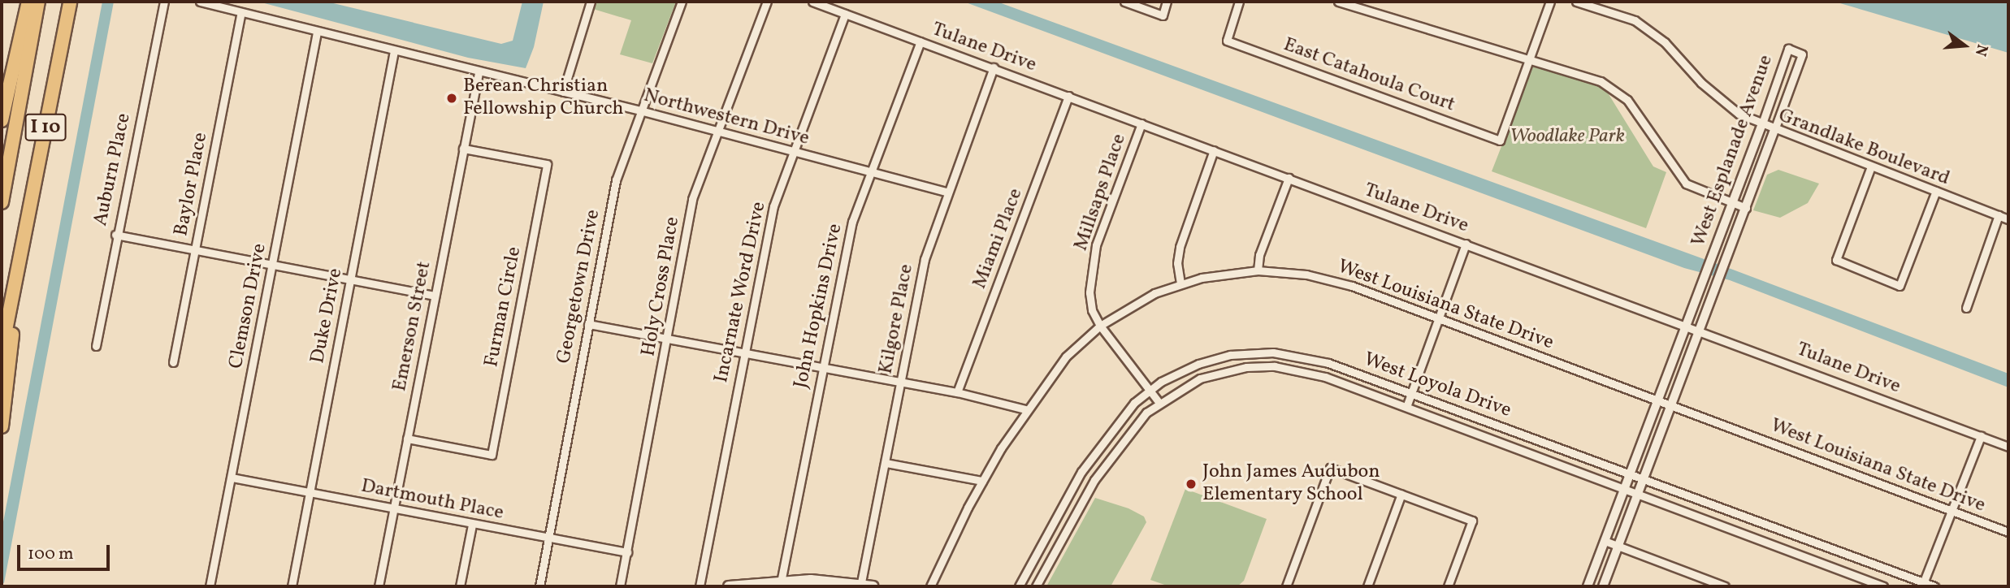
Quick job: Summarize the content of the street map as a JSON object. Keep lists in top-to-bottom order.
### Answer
{
  "streets": {
    "highway": ["I 10"],
    "street": [
      "Tulane Drive",
      "East Catahoula Court",
      "Northwestern Drive",
      "Grandlake Boulevard",
      "West Esplanade Avenue",
      "Auburn Place",
      "Baylor Place",
      "Millsaps Place",
      "Miami Place",
      "Georgetown Drive",
      "Holy Cross Place",
      "Incarnate Word Drive",
      "West Louisiana State Drive",
      "Clemson Drive",
      "John Hopkins Drive",
      "Furman Circle",
      "Duke Drive",
      "Kilgore Place",
      "Emerson Street",
      "West Loyola Drive",
      "Dartmouth Place"
    ]
  },
  "crossings": [
    ["Tulane Drive", "West Esplanade Avenue"],
    ["Tulane Drive", "Millsaps Place"],
    ["Tulane Drive", "Miami Place"],
    ["Tulane Drive", "Incarnate Word Drive"],
    ["Tulane Drive", "John Hopkins Drive"],
    ["Tulane Drive", "Kilgore Place"],
    ["Northwestern Drive", "Baylor Place"],
    ["Northwestern Drive", "Georgetown Drive"],
    ["Northwestern Drive", "Holy Cross Place"],
    ["Northwestern Drive", "Incarnate Word Drive"],
    ["Northwestern Drive", "Clemson Drive"],
    ["Northwestern Drive", "John Hopkins Drive"],
    ["Northwestern Drive", "Duke Drive"],
    ["Northwestern Drive", "Kilgore Place"],
    ["Northwestern Drive", "Emerson Street"],
    ["Grandlake Boulevard", "West Esplanade Avenue"],
    ["West Esplanade Avenue", "West Louisiana State Drive"],
    ["West Esplanade Avenue", "West Loyola Drive"],
    ["Millsaps Place", "West Louisiana State Drive"],
    ["Millsaps Place", "West Loyola Drive"],
    ["Georgetown Drive", "Dartmouth Place"],
    ["Holy Cross Place", "Dartmouth Place"],
    ["Clemson Drive", "Dartmouth Place"],
    ["Furman Circle", "Emerson Street"],
    ["Duke Drive", "Dartmouth Place"],
    ["Emerson Street", "Dartmouth Place"]
  ],
  "parks": ["Woodlake Park"],
  "places": ["Berean Christian Fellowship Church", "John James Audubon Elementary School"],
  "scale_bar": "100 m",
  "north": "right"
}
